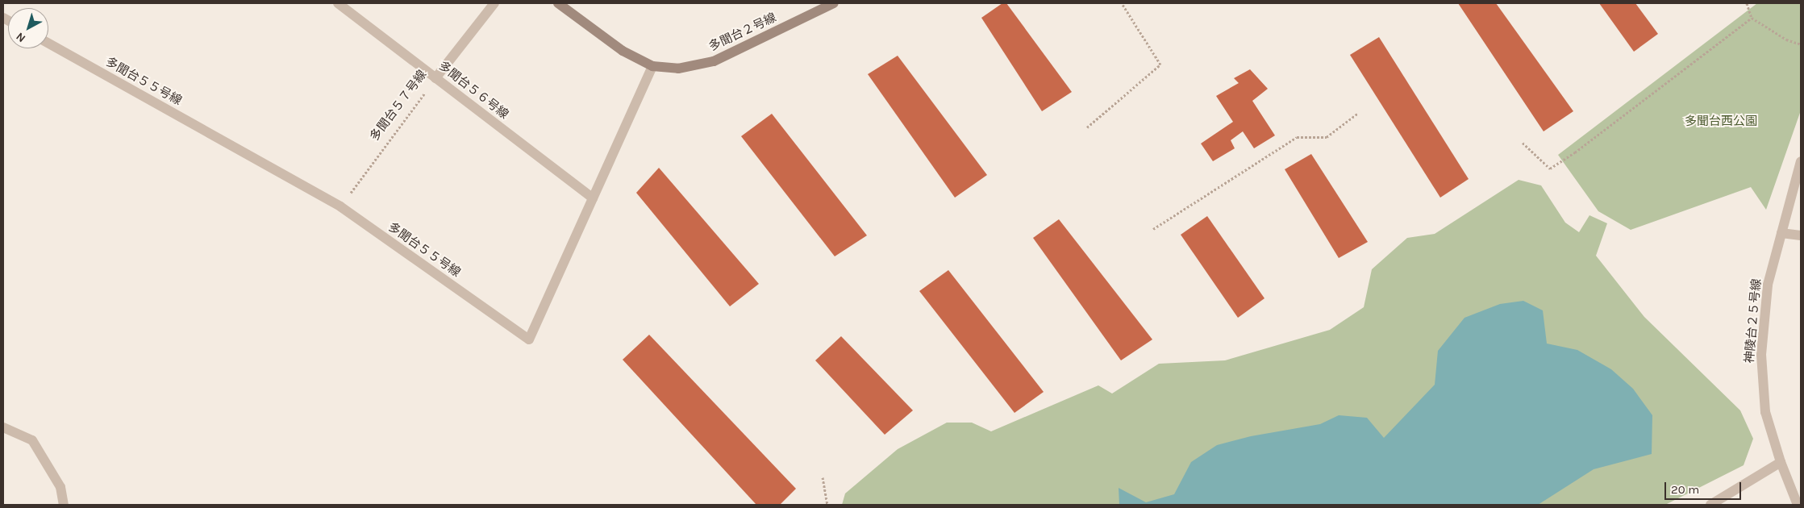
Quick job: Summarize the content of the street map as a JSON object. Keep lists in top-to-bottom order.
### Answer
{
  "streets": {
    "street": [
      "多聞台２号線",
      "多聞台５５号線",
      "多聞台５６号線",
      "多聞台５７号線",
      "神陵台２５号線"
    ]
  },
  "crossings": [
    ["多聞台２号線", "多聞台５５号線"],
    ["多聞台５５号線", "多聞台５６号線"],
    ["多聞台５５号線", "多聞台５７号線"],
    ["多聞台５６号線", "多聞台５７号線"]
  ],
  "parks": ["多聞台西公園"],
  "scale_bar": "20 m",
  "north": "bottom left"
}
